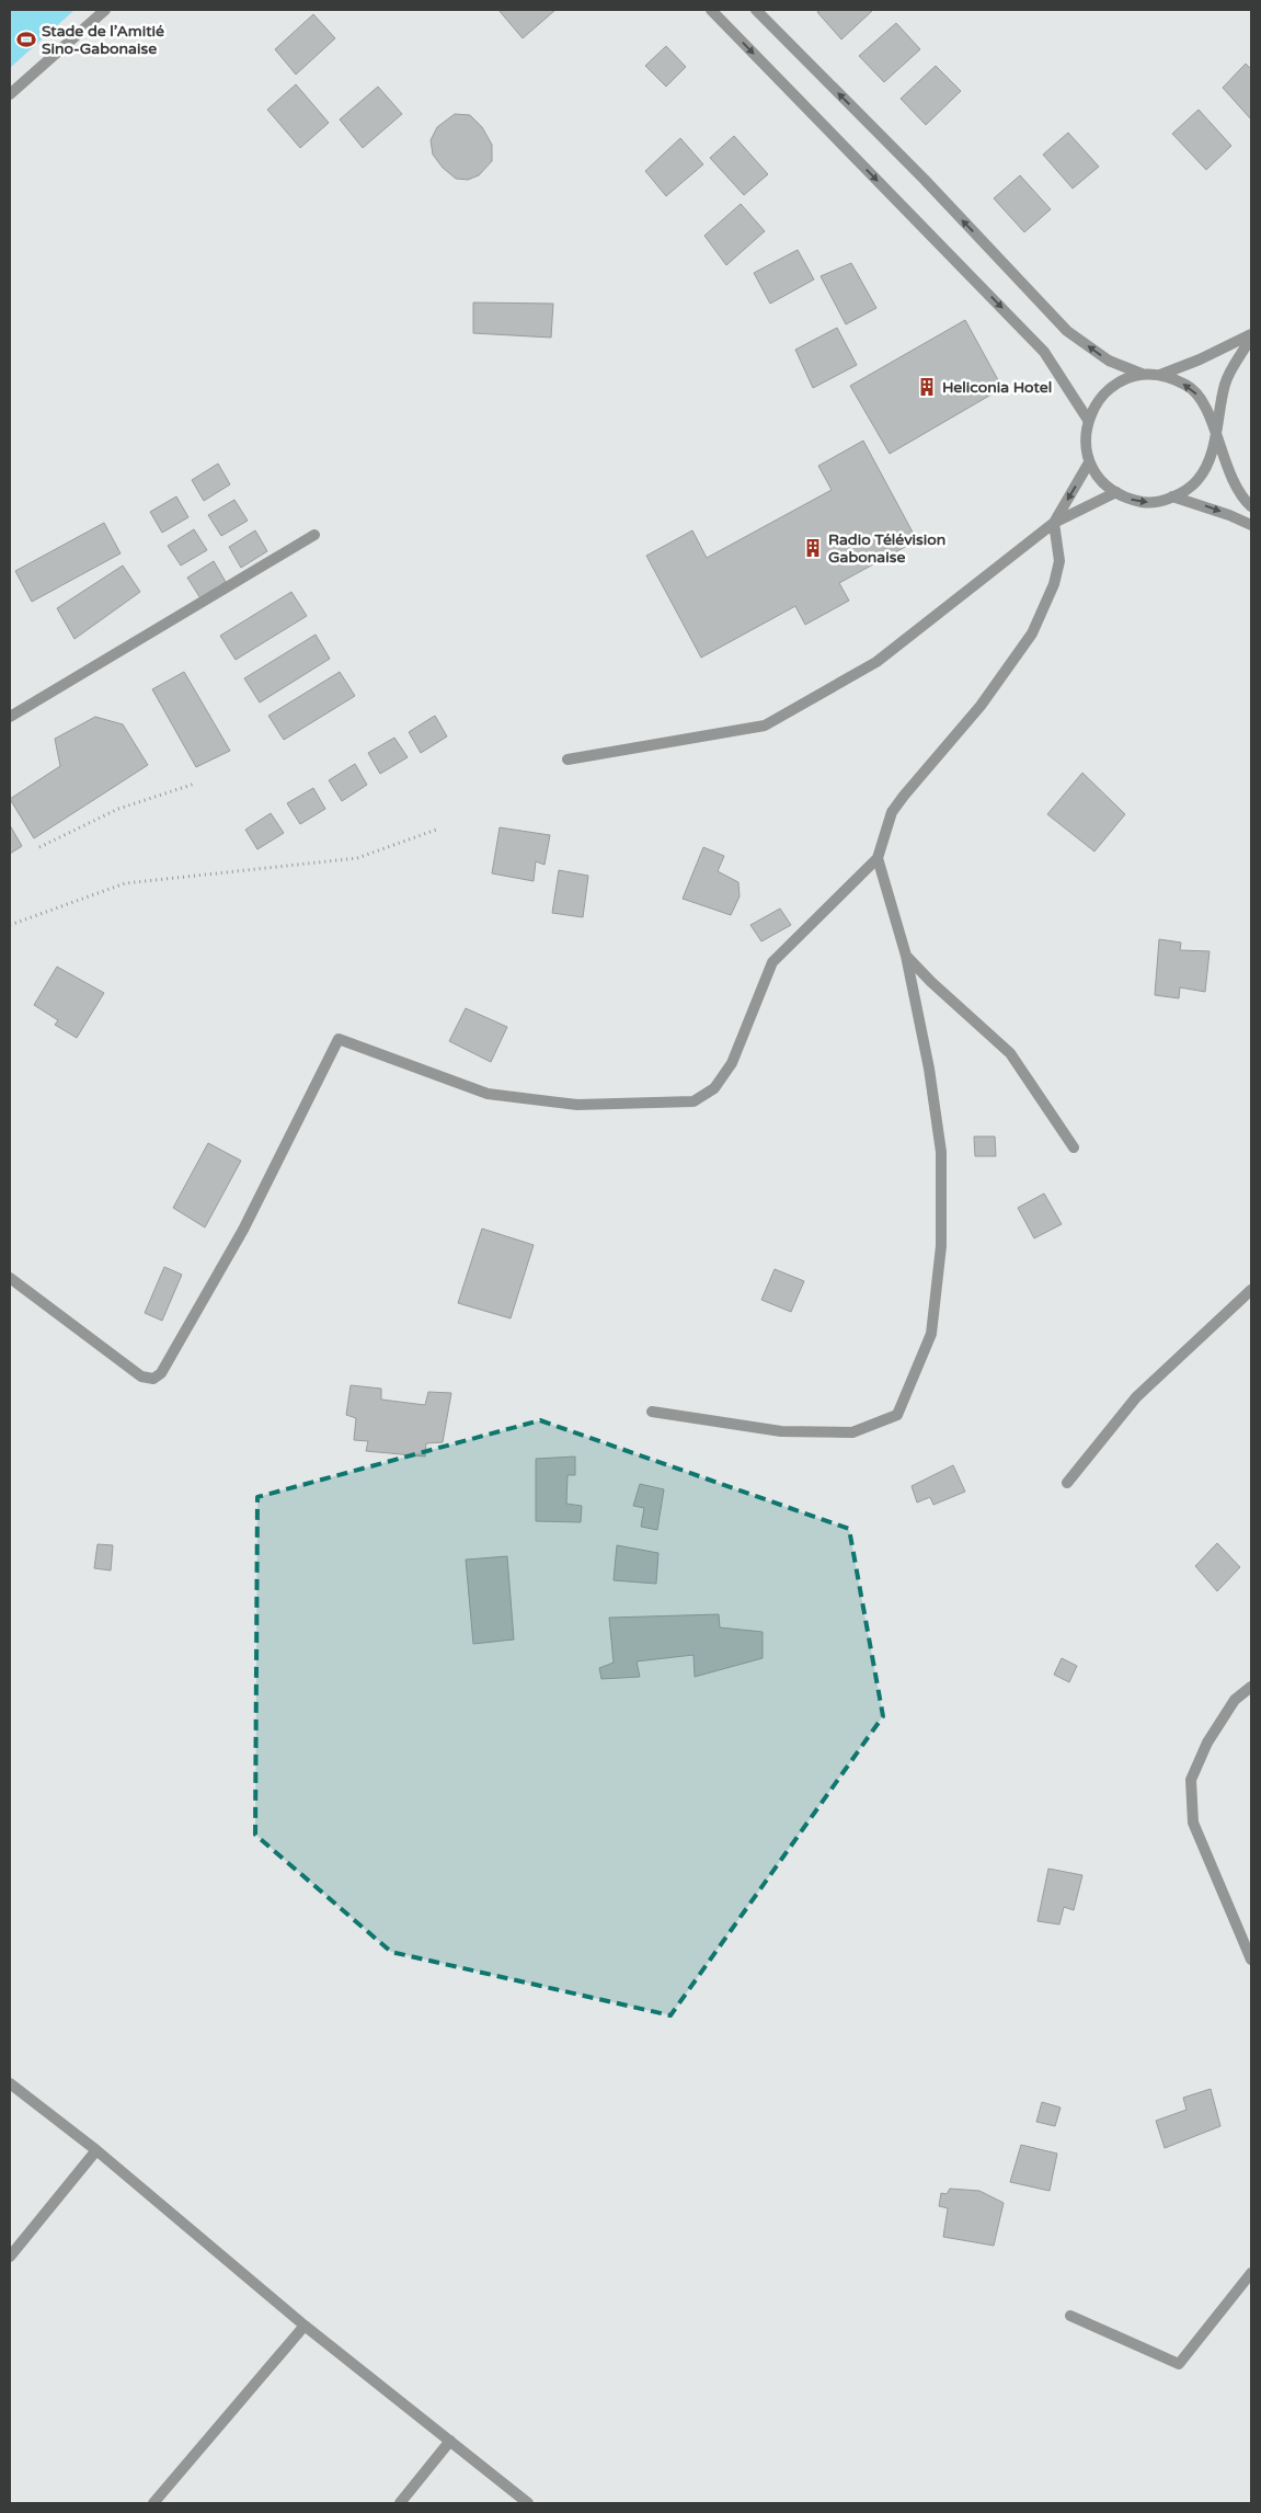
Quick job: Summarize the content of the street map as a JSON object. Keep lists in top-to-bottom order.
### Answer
{
  "places": {
    "sports": ["Stade de l’Amitié Sino-Gabonaise"],
    "building": ["Heliconia Hotel", "Radio Télévision Gabonaise"]
  }
}
